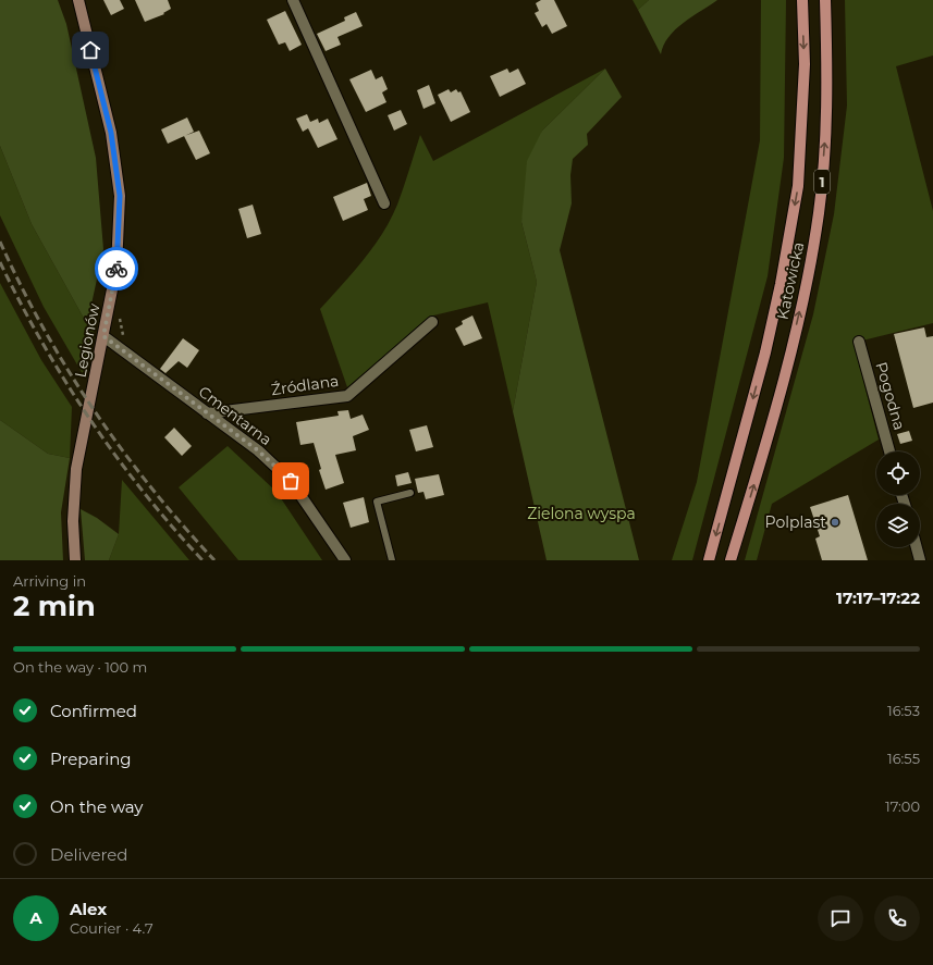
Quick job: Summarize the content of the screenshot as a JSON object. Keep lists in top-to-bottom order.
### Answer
{
  "streets": {
    "main road": ["1", "Katowicka"],
    "street": [
      "Legionów",
      "Źródlana",
      "Pogodna",
      "Cmentarna"
    ]
  },
  "crossings": [
    ["Legionów", "Cmentarna"],
    ["Źródlana", "Cmentarna"]
  ],
  "parks": ["Zielona wyspa"],
  "places": ["Polplast"],
  "page": {
    "heading": ["2 min", "Arriving in", "17:17–17:22"],
    "panel": ["Alex", "Courier · 4.7"],
    "bar": "On the way · 100 m",
    "list": [
      ["Confirmed", "16:53"],
      ["Preparing", "16:55"],
      ["On the way", "17:00"],
      "Delivered"
    ],
    "round": "A"
  }
}
